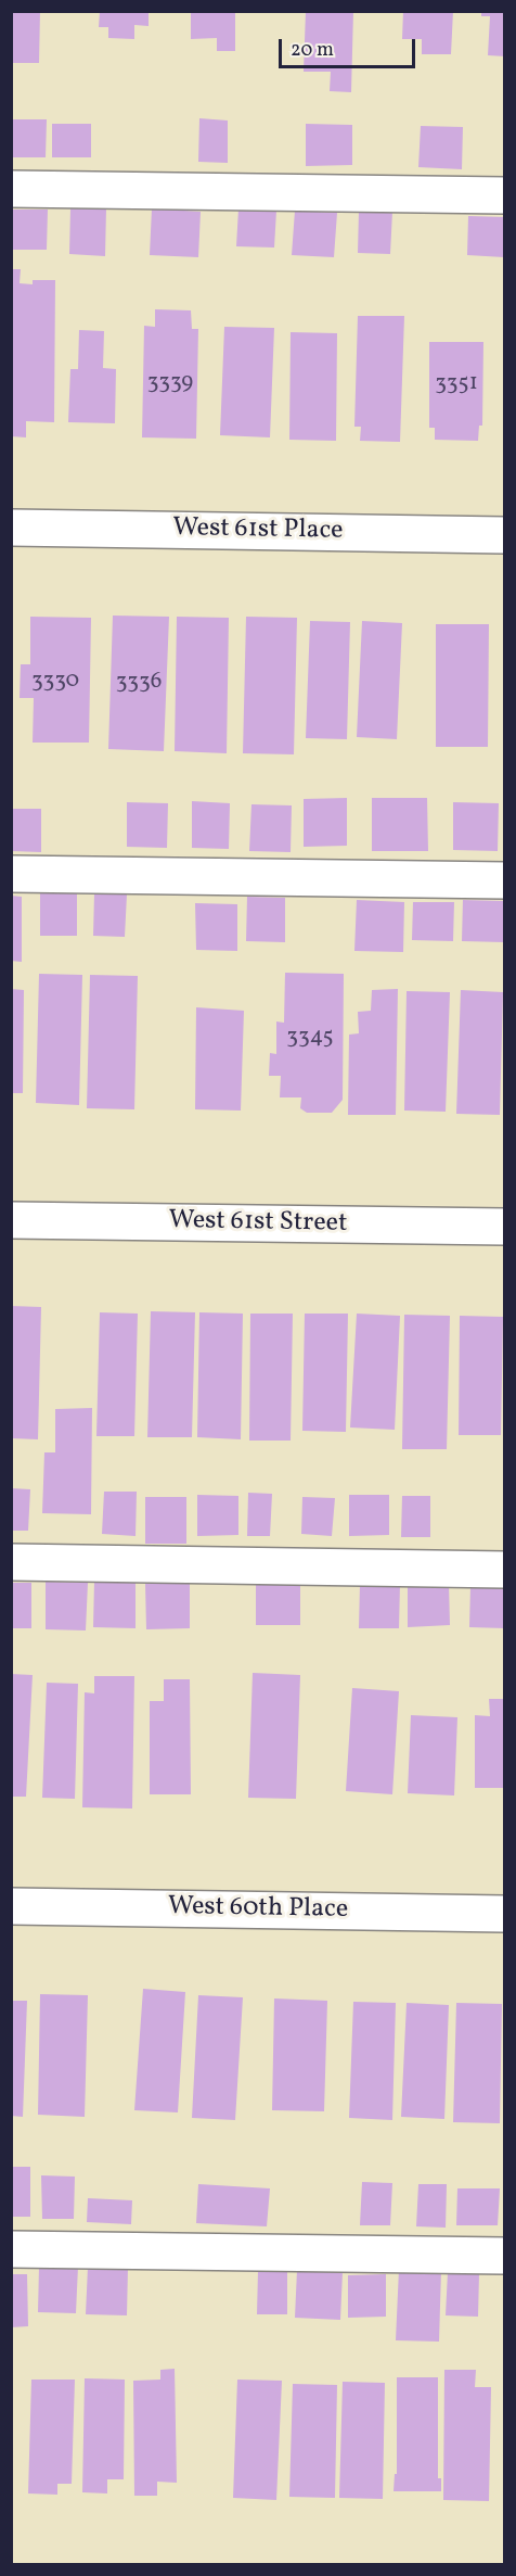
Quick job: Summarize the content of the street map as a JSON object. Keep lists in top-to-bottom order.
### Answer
{
  "streets": {
    "street": ["West 61st Place", "West 61st Street", "West 60th Place"]
  },
  "house_numbers": [
    "3339",
    "3351",
    "3330",
    "3336",
    "3345"
  ],
  "scale_bar": "20 m"
}
